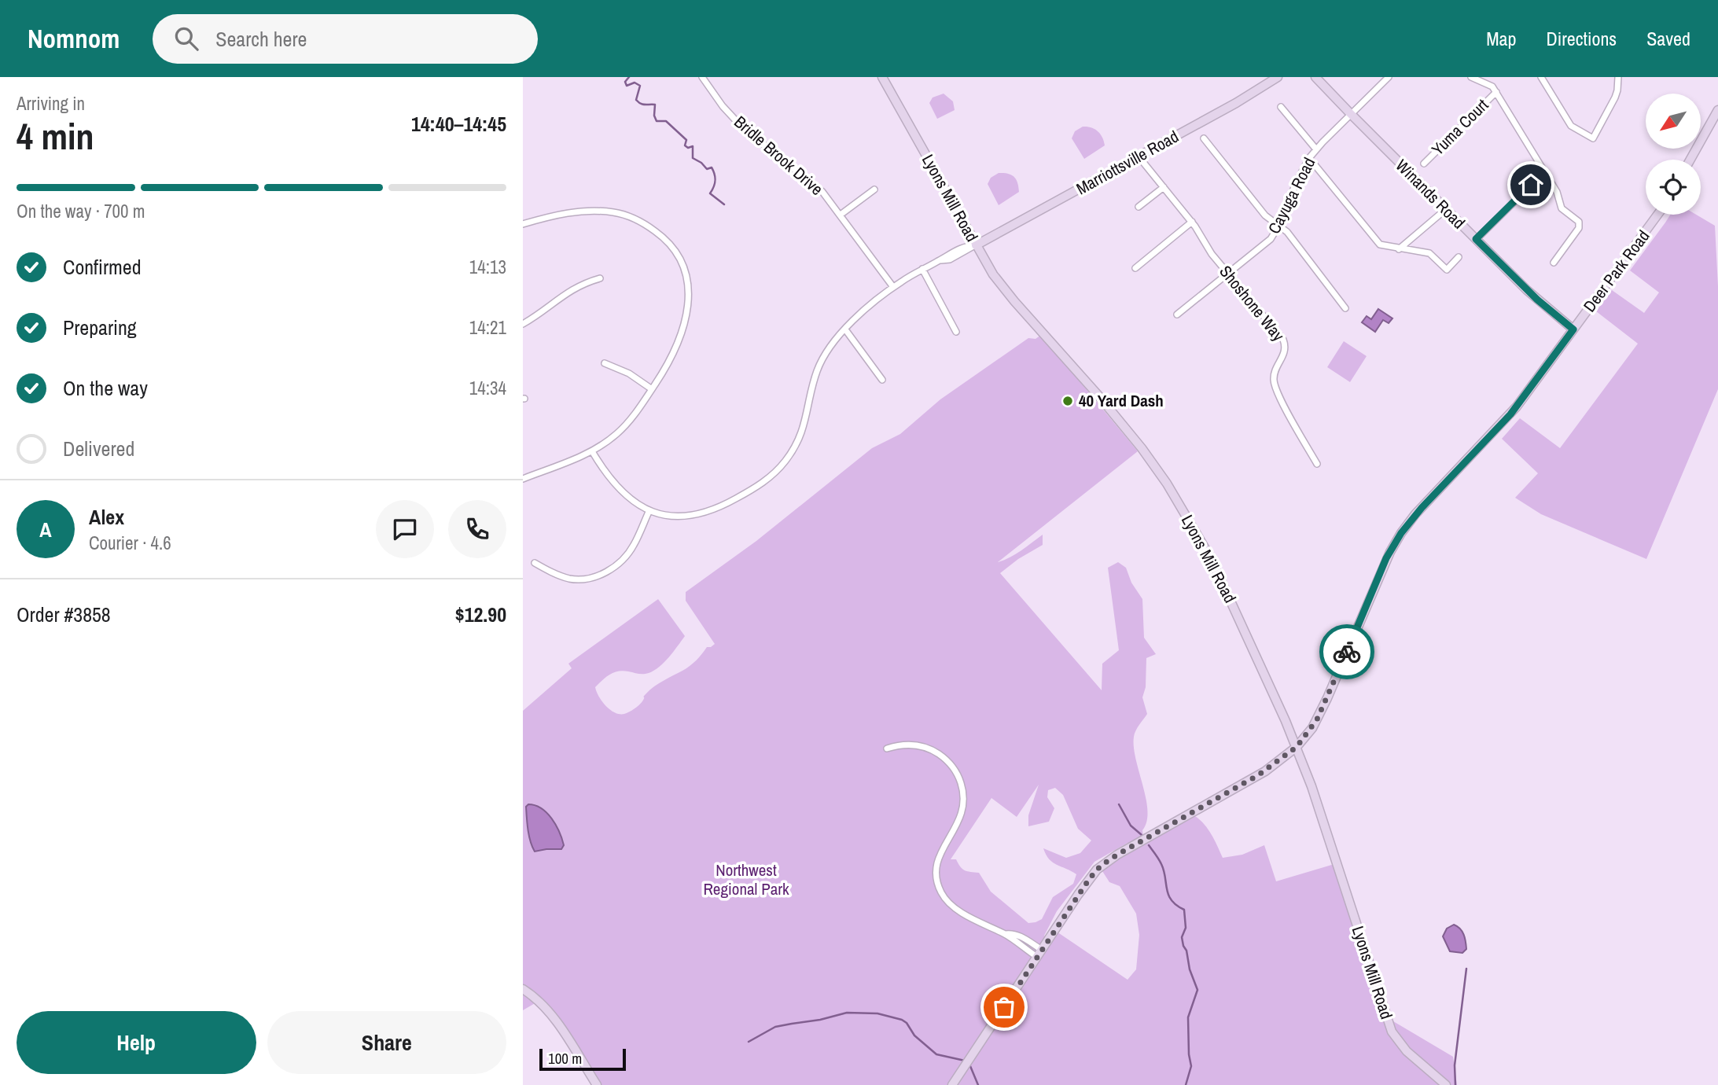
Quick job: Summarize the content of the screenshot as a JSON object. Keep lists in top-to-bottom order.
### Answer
{
  "streets": {
    "street": [
      "Yuma Court",
      "Bridle Brook Drive",
      "Marriottsville Road",
      "Winands Road",
      "Cayuga Road",
      "Lyons Mill Road",
      "Deer Park Road",
      "Shoshone Way"
    ]
  },
  "crossings": [
    ["Bridle Brook Drive", "Marriottsville Road"],
    ["Marriottsville Road", "Lyons Mill Road"],
    ["Marriottsville Road", "Shoshone Way"],
    ["Winands Road", "Cayuga Road"],
    ["Winands Road", "Deer Park Road"],
    ["Cayuga Road", "Shoshone Way"],
    ["Lyons Mill Road", "Deer Park Road"]
  ],
  "parks": ["Northwest Regional Park"],
  "places": ["40 Yard Dash"],
  "scale_bar": "100 m",
  "north": "bottom left",
  "page": {
    "header": "Nomnom",
    "search": "Search here",
    "nav": ["Map", "Directions", "Saved"],
    "heading": ["4 min", "Arriving in", "14:40–14:45"],
    "panel": [
      "Alex",
      "Courier · 4.6",
      "Order #3858",
      "$12.90"
    ],
    "bar": "On the way · 700 m",
    "list": [
      ["Confirmed", "14:13"],
      ["Preparing", "14:21"],
      ["On the way", "14:34"],
      "Delivered"
    ],
    "round": "A",
    "buttons": ["Help", "Share"],
    "scale": "100 m"
  }
}
